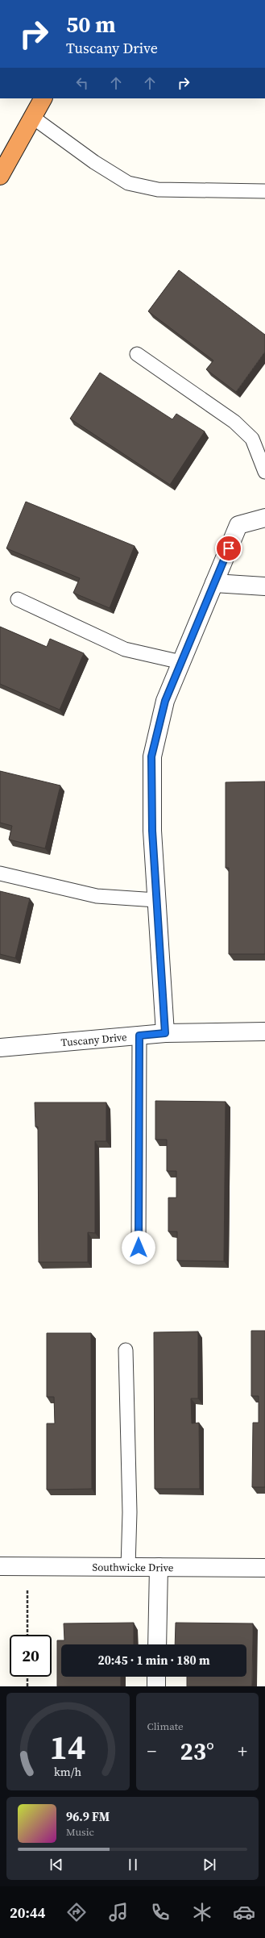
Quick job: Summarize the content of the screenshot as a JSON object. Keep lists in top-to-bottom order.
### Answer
{
  "streets": {
    "street": ["Tuscany Drive", "Southwicke Drive"]
  },
  "page": {
    "turn": ["50 m", "Tuscany Drive"],
    "limit": "20",
    "trip": "20:45 · 1 min · 180 m",
    "tile": "Climate",
    "heat": ["−", "23°", "+"],
    "song": ["96.9 FM", "Music"],
    "tabs": "20:44",
    "gauge": ["14", "km/h"]
  }
}
